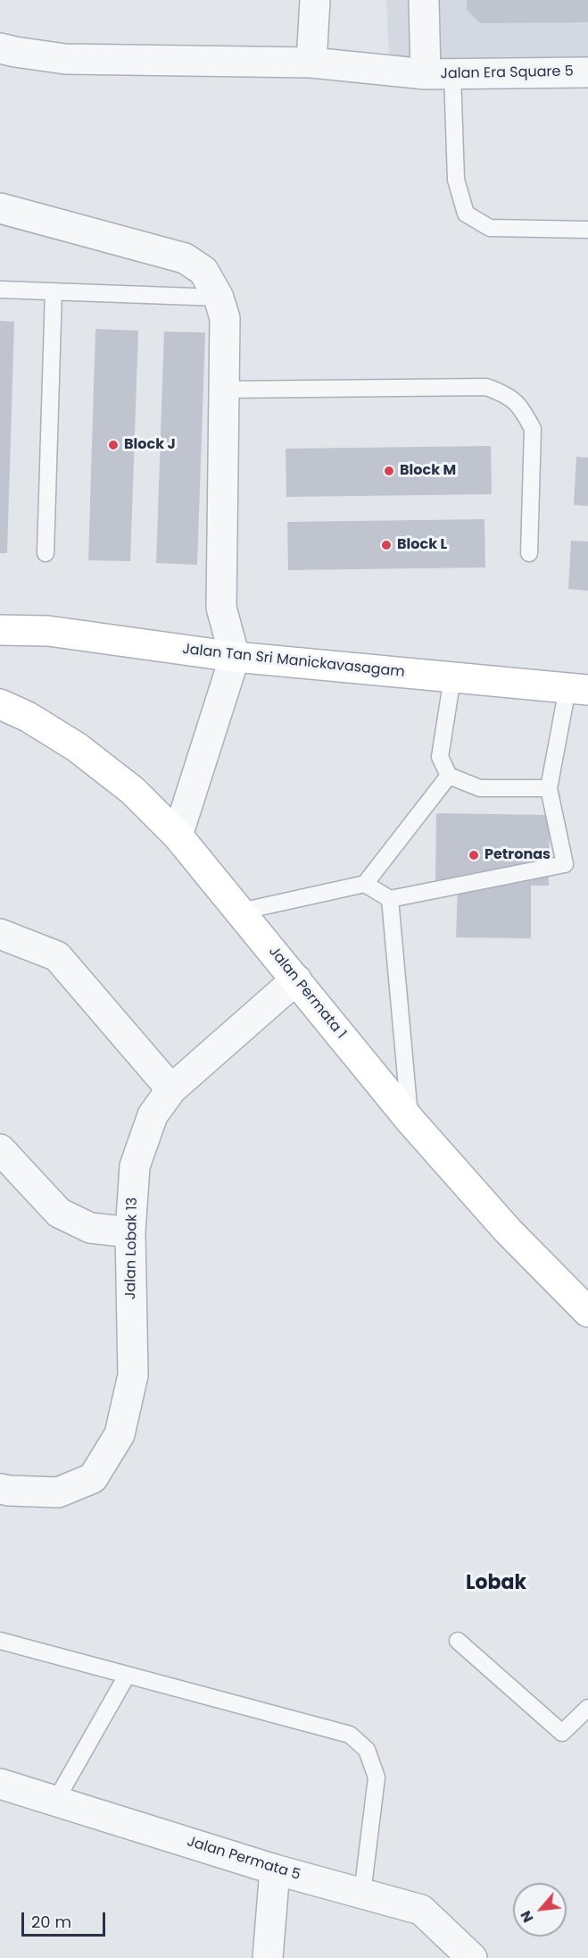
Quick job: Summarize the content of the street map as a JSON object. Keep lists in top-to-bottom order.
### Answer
{
  "streets": {
    "main road": ["Jalan Tan Sri Manickavasagam", "Jalan Permata 1"],
    "street": ["Jalan Era Square 5", "Jalan Lobak 13", "Jalan Permata 5"]
  },
  "crossings": [
    ["Jalan Permata 1", "Jalan Lobak 13"]
  ],
  "districts": ["Lobak"],
  "places": [
    "Block J",
    "Block M",
    "Block L",
    "Petronas"
  ],
  "scale_bar": "20 m",
  "north": "bottom left"
}
